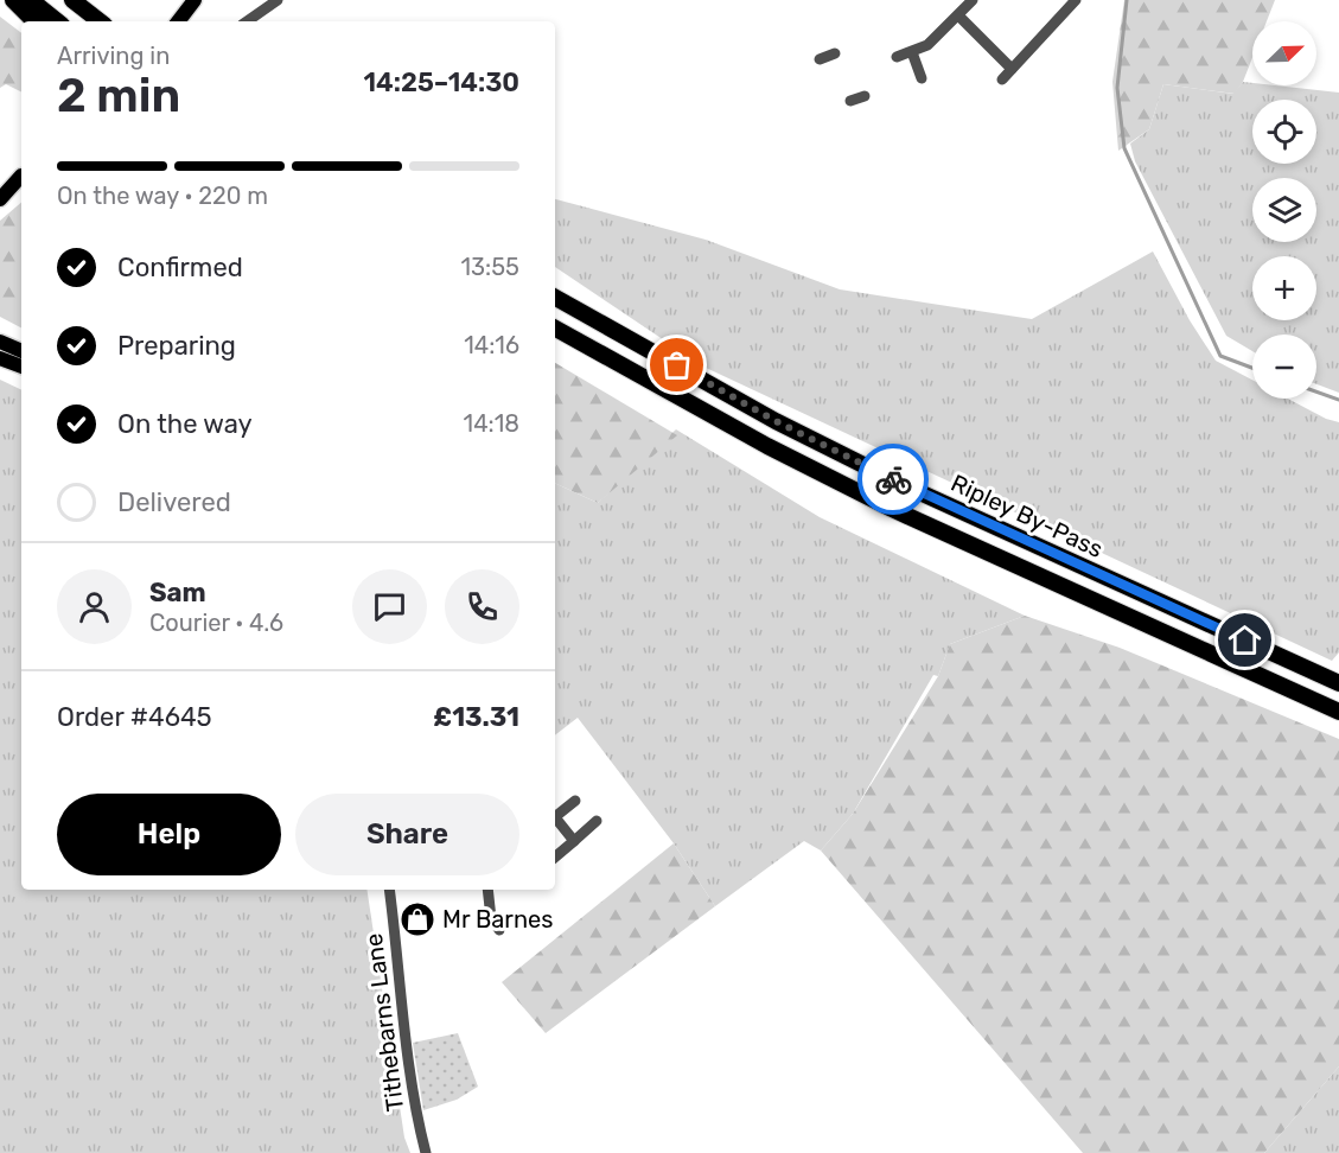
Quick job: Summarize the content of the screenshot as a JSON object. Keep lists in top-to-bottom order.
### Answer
{
  "streets": {
    "highway": ["Ripley By-Pass"],
    "street": ["Tithebarns Lane"]
  },
  "places": {
    "shop": ["Mr Barnes"]
  },
  "north": "top right",
  "page": {
    "map_buttons": ["+", "−"],
    "heading": ["2 min", "Arriving in", "14:25–14:30"],
    "panel": [
      "Sam",
      "Courier · 4.6",
      "Order #4645",
      "£13.31"
    ],
    "bar": "On the way · 220 m",
    "list": [
      ["Confirmed", "13:55"],
      ["Preparing", "14:16"],
      ["On the way", "14:18"],
      "Delivered"
    ],
    "buttons": ["Help", "Share"]
  }
}
